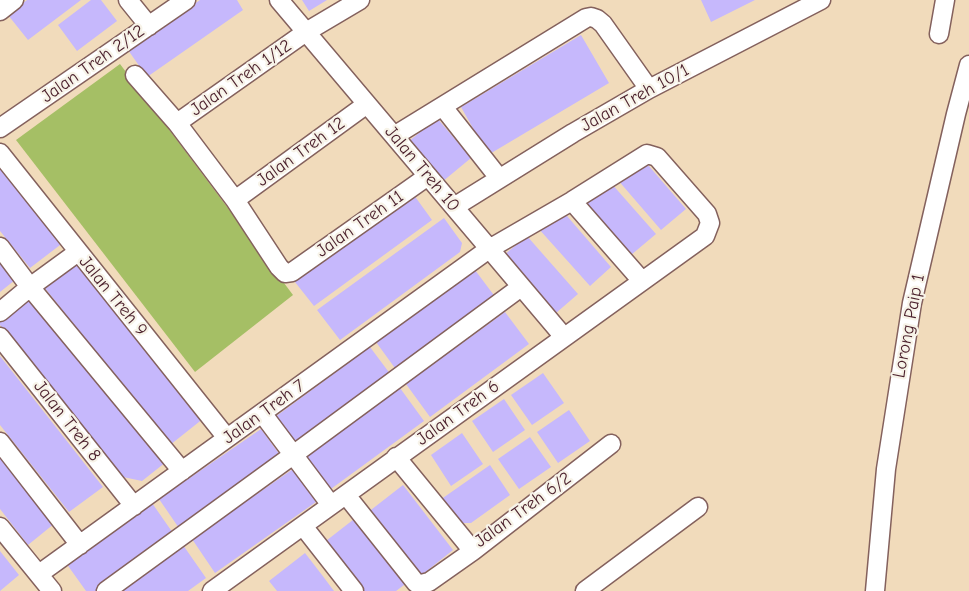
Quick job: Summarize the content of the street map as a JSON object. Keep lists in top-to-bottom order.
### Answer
{
  "streets": {
    "street": [
      "Jalan Treh 2/12",
      "Jalan Treh 1/12",
      "Jalan Treh 10/1",
      "Jalan Treh 12",
      "Jalan Treh 10",
      "Jalan Treh 11",
      "Jalan Treh 9",
      "Lorong Paip 1",
      "Jalan Treh 7",
      "Jalan Treh 6",
      "Jalan Treh 8",
      "Jalan Treh 6/2"
    ]
  },
  "crossings": [
    ["Jalan Treh 1/12", "Jalan Treh 10"],
    ["Jalan Treh 10/1", "Jalan Treh 10"],
    ["Jalan Treh 12", "Jalan Treh 10"],
    ["Jalan Treh 12", "Jalan Treh 11"],
    ["Jalan Treh 10", "Jalan Treh 11"],
    ["Jalan Treh 10", "Jalan Treh 7"],
    ["Jalan Treh 10", "Jalan Treh 6"],
    ["Jalan Treh 9", "Jalan Treh 7"],
    ["Jalan Treh 7", "Jalan Treh 6"],
    ["Jalan Treh 7", "Jalan Treh 8"],
    ["Jalan Treh 6", "Jalan Treh 6/2"]
  ]
}
